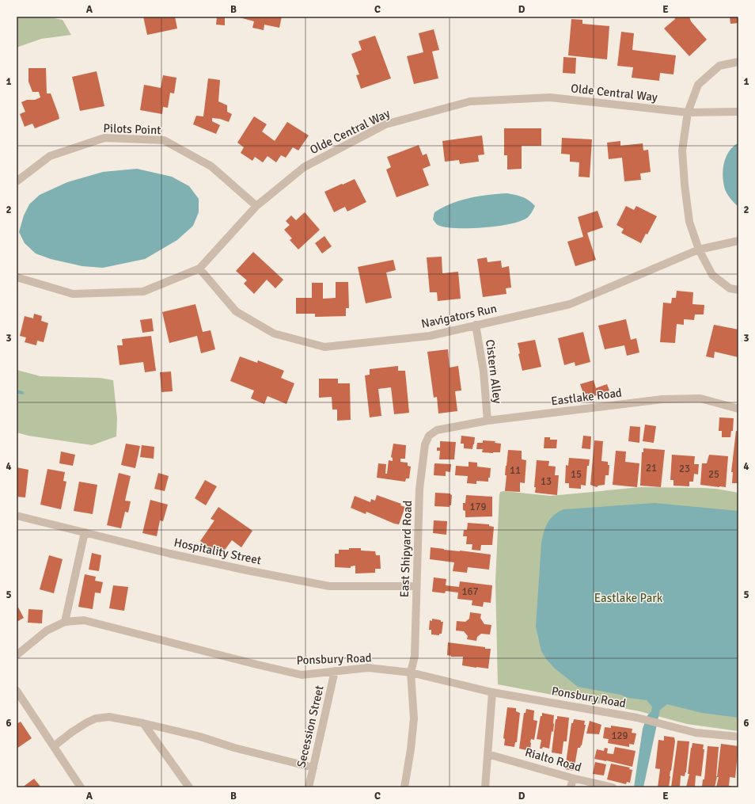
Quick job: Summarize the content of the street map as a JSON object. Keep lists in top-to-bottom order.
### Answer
{
  "streets": {
    "street": [
      "Olde Central Way",
      "Pilots Point",
      "Navigators Run",
      "Cistern Alley",
      "Eastlake Road",
      "East Shipyard Road",
      "Hospitality Street",
      "Ponsbury Road",
      "Secession Street",
      "Rialto Road"
    ]
  },
  "crossings": [
    ["Olde Central Way", "Pilots Point"],
    ["Olde Central Way", "Navigators Run"],
    ["Navigators Run", "Cistern Alley"],
    ["Cistern Alley", "Eastlake Road"],
    ["Eastlake Road", "East Shipyard Road"],
    ["East Shipyard Road", "Hospitality Street"],
    ["East Shipyard Road", "Ponsbury Road"],
    ["Ponsbury Road", "Secession Street"]
  ],
  "parks": ["Eastlake Park"],
  "house_numbers": [
    "21",
    "23",
    "11",
    "15",
    "25",
    "13",
    "179",
    "167",
    "129"
  ],
  "grid": {
    "columns": [
      "A",
      "B",
      "C",
      "D",
      "E"
    ],
    "rows": [
      "1",
      "2",
      "3",
      "4",
      "5",
      "6"
    ]
  }
}
